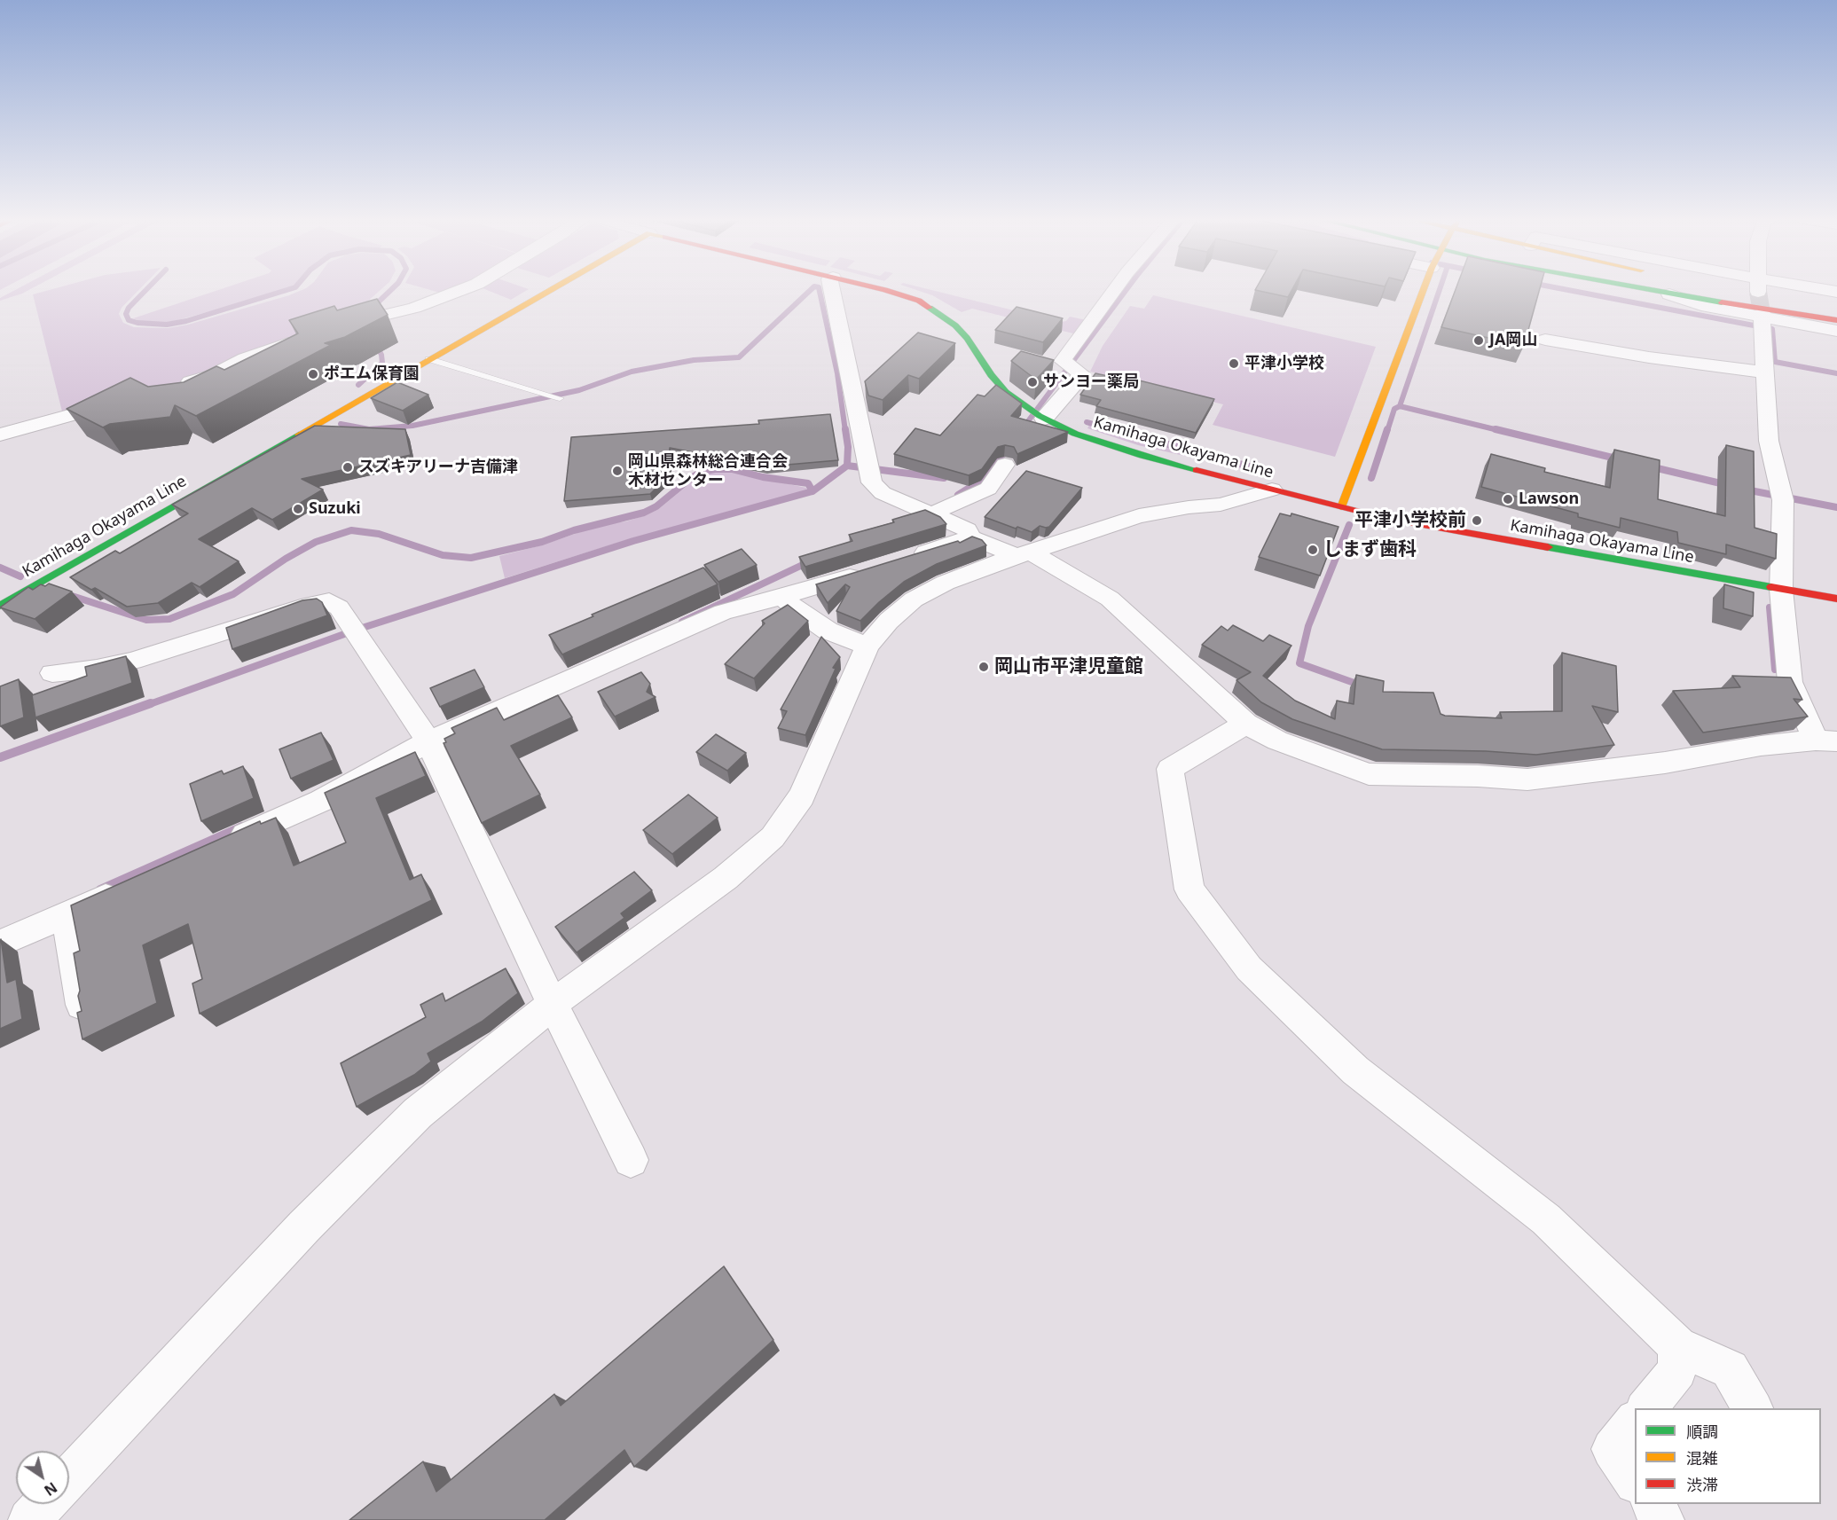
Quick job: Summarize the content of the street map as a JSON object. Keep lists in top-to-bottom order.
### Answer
{
  "streets": {
    "main road": ["Kamihaga Okayama Line"]
  },
  "places": [
    "JA岡山",
    "平津小学校",
    "ポエム保育園",
    "サンヨー薬局",
    "スズキアリーナ吉備津",
    "岡山県森林総合連合会 木材センター",
    "Lawson",
    "Suzuki",
    "平津小学校前",
    "しまず歯科",
    "岡山市平津児童館"
  ],
  "legend": ["順調", "混雑", "渋滞"],
  "north": "bottom right"
}
